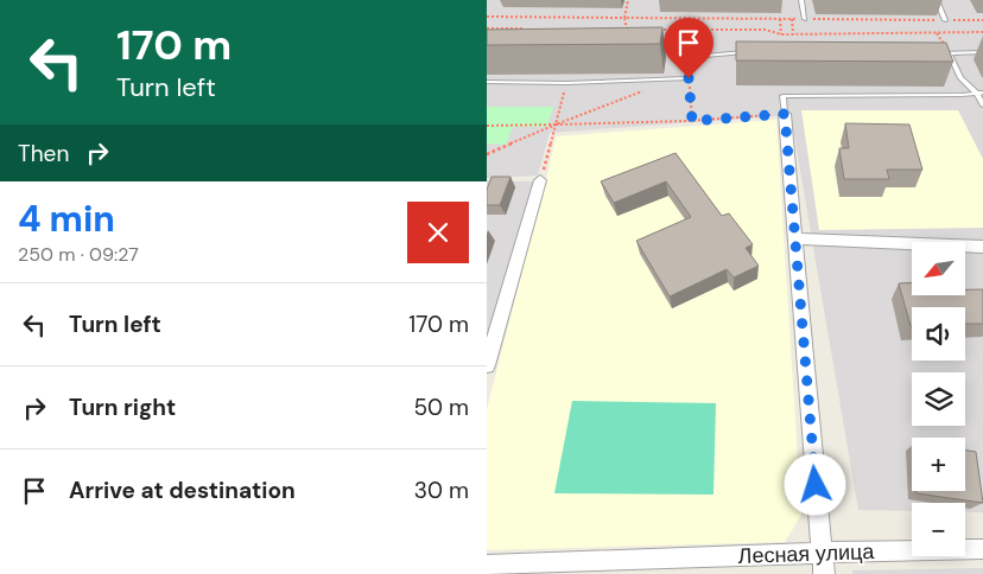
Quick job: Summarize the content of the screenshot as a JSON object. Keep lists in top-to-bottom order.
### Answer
{
  "streets": {
    "street": ["Лесная улица"]
  },
  "north": "bottom left",
  "page": {
    "turn": ["170 m", "Turn left"],
    "then": "Then",
    "heading": ["4 min", "250 m · 09:27"],
    "map_buttons": ["+", "−"],
    "list": [
      {
        "name": "Turn left",
        "value": "170 m"
      },
      {
        "name": "Turn right",
        "value": "50 m"
      },
      {
        "name": "Arrive at destination",
        "value": "30 m"
      }
    ]
  }
}
